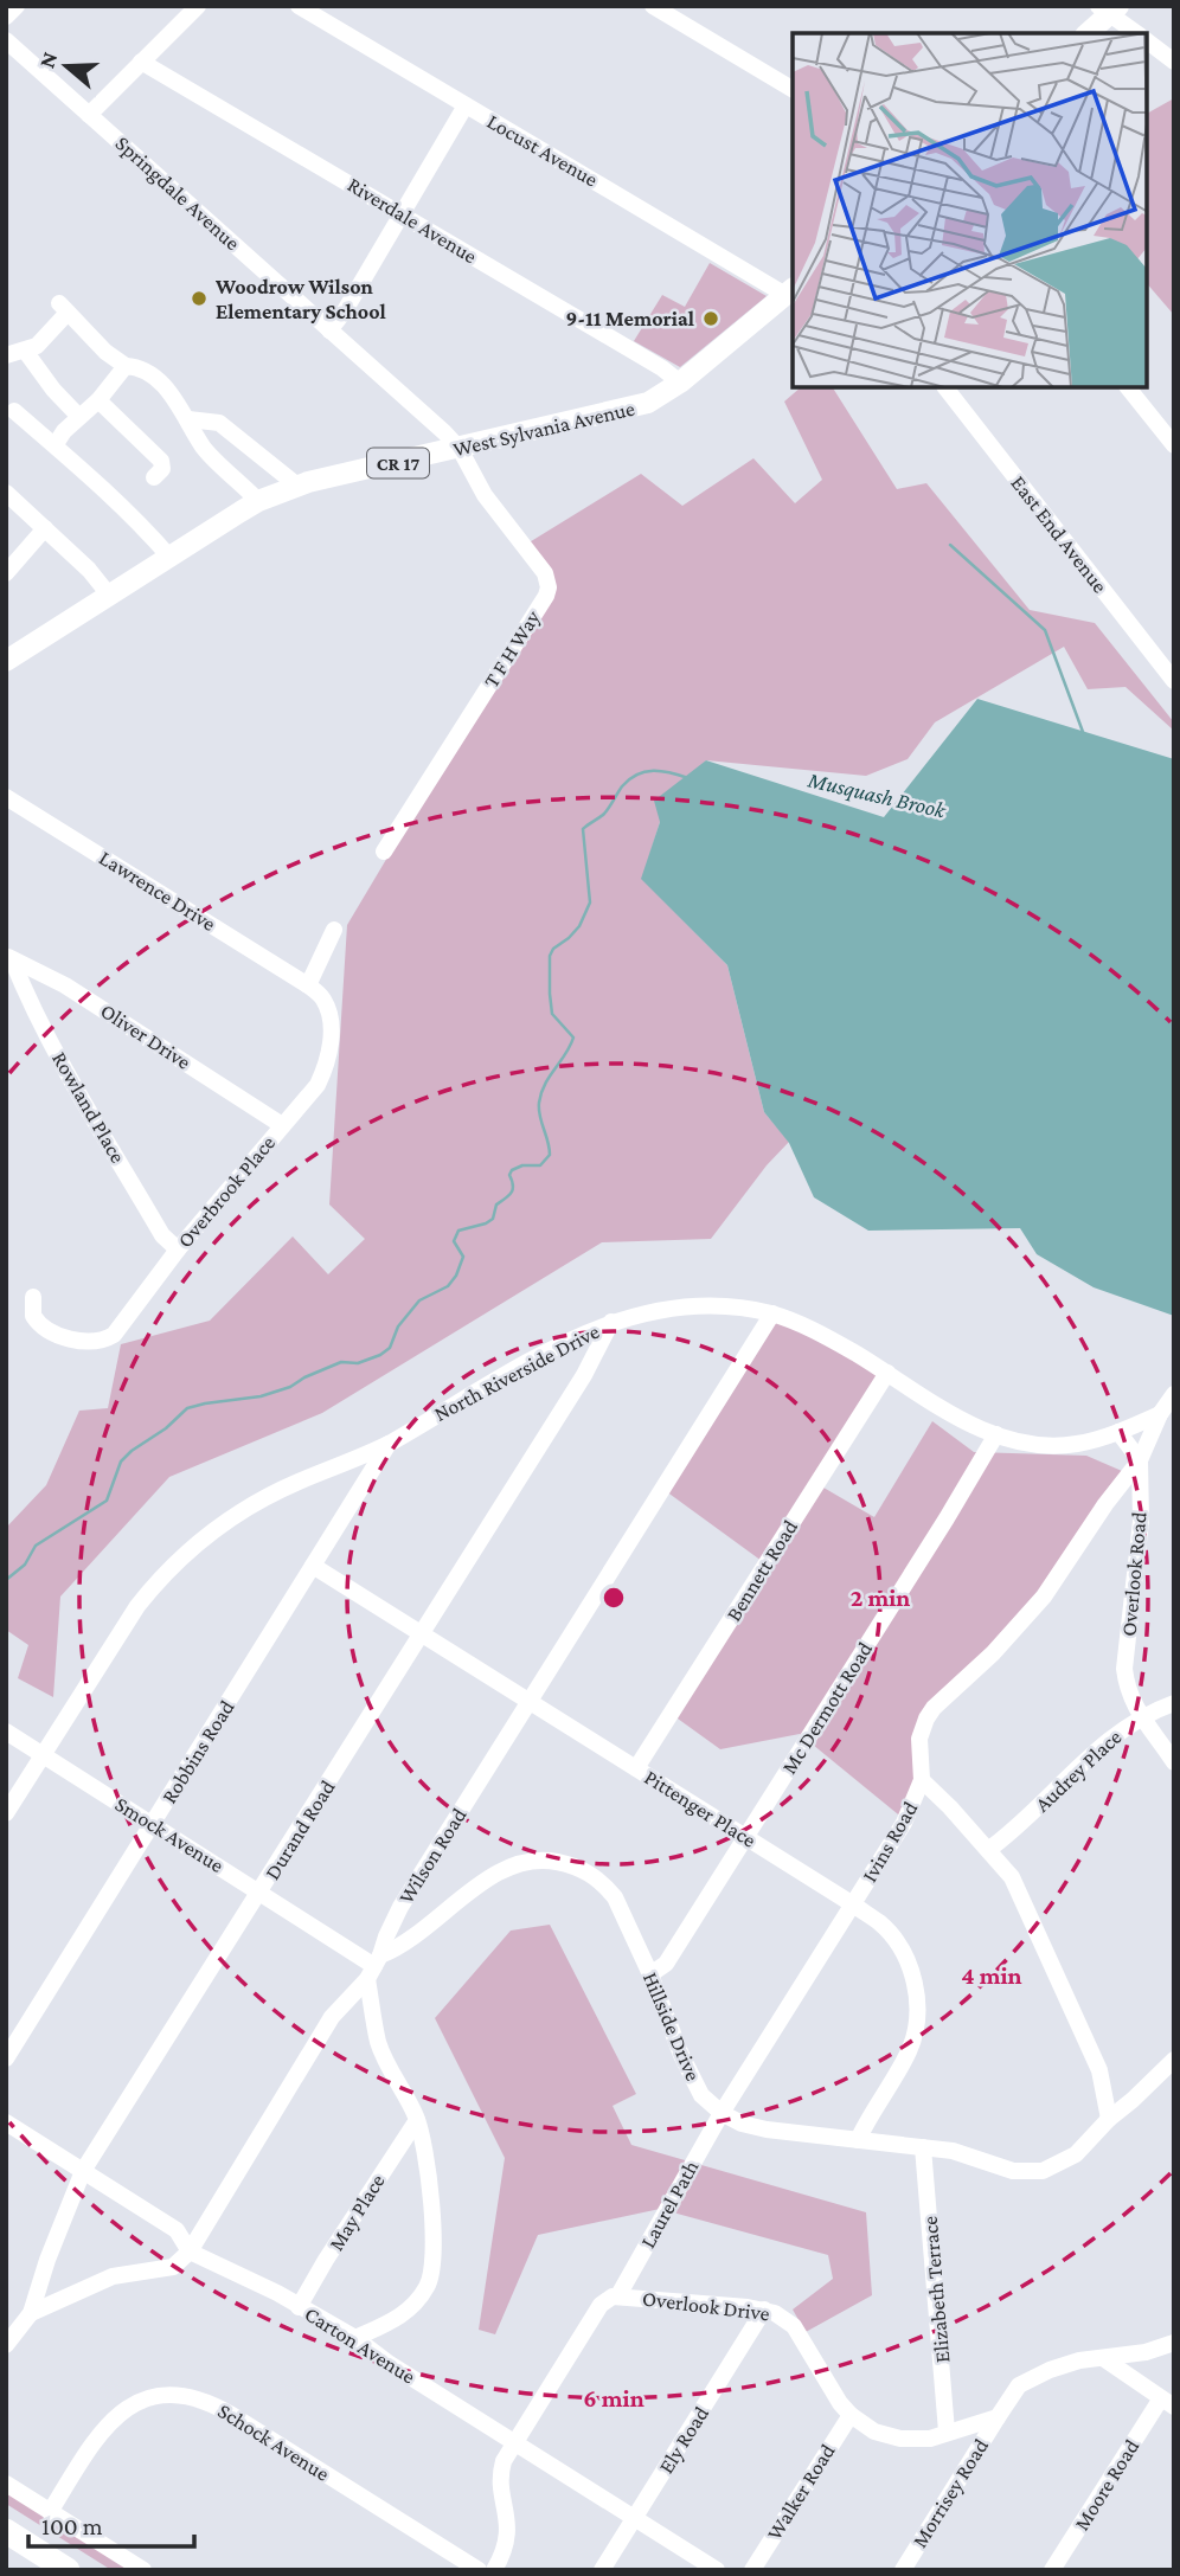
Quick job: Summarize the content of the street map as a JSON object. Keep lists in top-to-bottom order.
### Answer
{
  "streets": {
    "main road": ["West Sylvania Avenue", "CR 17"],
    "street": [
      "Locust Avenue",
      "Springdale Avenue",
      "Riverdale Avenue",
      "East End Avenue",
      "T F H Way",
      "Lawrence Drive",
      "Oliver Drive",
      "Rowland Place",
      "Overbrook Place",
      "North Riverside Drive",
      "Bennett Road",
      "Overlook Road",
      "Mc Dermott Road",
      "Robbins Road",
      "Audrey Place",
      "Pittenger Place",
      "Durand Road",
      "Smock Avenue",
      "Ivins Road",
      "Wilson Road",
      "Hillside Drive",
      "Laurel Path",
      "May Place",
      "Elizabeth Terrace",
      "Overlook Drive",
      "Carton Avenue",
      "Ely Road",
      "Schock Avenue",
      "Moore Road",
      "Walker Road",
      "Morrisey Road"
    ]
  },
  "crossings": [
    ["Locust Avenue", "West Sylvania Avenue"],
    ["Springdale Avenue", "West Sylvania Avenue"],
    ["Springdale Avenue", "T F H Way"],
    ["Riverdale Avenue", "West Sylvania Avenue"],
    ["West Sylvania Avenue", "T F H Way"],
    ["Lawrence Drive", "Overbrook Place"],
    ["Oliver Drive", "Rowland Place"],
    ["Oliver Drive", "Overbrook Place"],
    ["Rowland Place", "Overbrook Place"],
    ["North Riverside Drive", "Bennett Road"],
    ["North Riverside Drive", "Mc Dermott Road"],
    ["North Riverside Drive", "Robbins Road"],
    ["North Riverside Drive", "Durand Road"],
    ["North Riverside Drive", "Smock Avenue"],
    ["North Riverside Drive", "Ivins Road"],
    ["North Riverside Drive", "Wilson Road"],
    ["Bennett Road", "Pittenger Place"],
    ["Overlook Road", "Audrey Place"],
    ["Overlook Road", "Ivins Road"],
    ["Mc Dermott Road", "Pittenger Place"],
    ["Mc Dermott Road", "Hillside Drive"],
    ["Robbins Road", "Pittenger Place"],
    ["Robbins Road", "Smock Avenue"],
    ["Pittenger Place", "Durand Road"],
    ["Pittenger Place", "Ivins Road"],
    ["Pittenger Place", "Wilson Road"],
    ["Pittenger Place", "Hillside Drive"],
    ["Durand Road", "Smock Avenue"],
    ["Durand Road", "Carton Avenue"],
    ["Smock Avenue", "Wilson Road"],
    ["Smock Avenue", "Hillside Drive"],
    ["Ivins Road", "Hillside Drive"],
    ["Ivins Road", "Laurel Path"],
    ["Wilson Road", "Hillside Drive"],
    ["Wilson Road", "Carton Avenue"],
    ["Hillside Drive", "Laurel Path"],
    ["Hillside Drive", "Elizabeth Terrace"],
    ["Laurel Path", "Overlook Drive"],
    ["May Place", "Carton Avenue"],
    ["Elizabeth Terrace", "Overlook Drive"],
    ["Overlook Drive", "Carton Avenue"],
    ["Overlook Drive", "Ely Road"],
    ["Overlook Drive", "Walker Road"],
    ["Overlook Drive", "Morrisey Road"],
    ["Carton Avenue", "Ely Road"]
  ],
  "water": ["Musquash Brook"],
  "places": ["Woodrow Wilson Elementary School", "9-11 Memorial"],
  "scale_bar": "100 m",
  "north": "left",
  "rings": ["2 min", "4 min", "6 min"]
}
